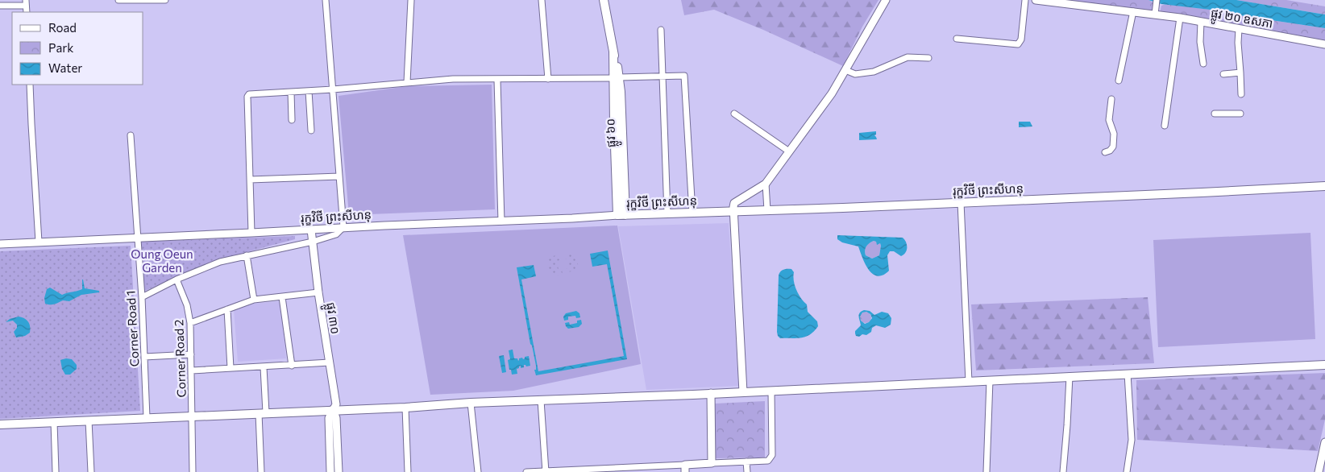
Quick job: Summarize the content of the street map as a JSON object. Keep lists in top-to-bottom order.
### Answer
{
  "streets": {
    "main road": ["ផ្លូវ ៦០", "រុក្ខវិថី ព្រះសីហនុ"],
    "street": [
      "ផ្លូវ ២០ ឧសភា",
      "ផ្លូវ ៣០",
      "Corner Road 1",
      "Corner Road 2"
    ]
  },
  "crossings": [
    ["ផ្លូវ ៦០", "រុក្ខវិថី ព្រះសីហនុ"],
    ["រុក្ខវិថី ព្រះសីហនុ", "ផ្លូវ ៣០"],
    ["រុក្ខវិថី ព្រះសីហនុ", "Corner Road 1"]
  ],
  "parks": ["Oung Oeun Garden"],
  "legend": ["Road", "Park", "Water"]
}
